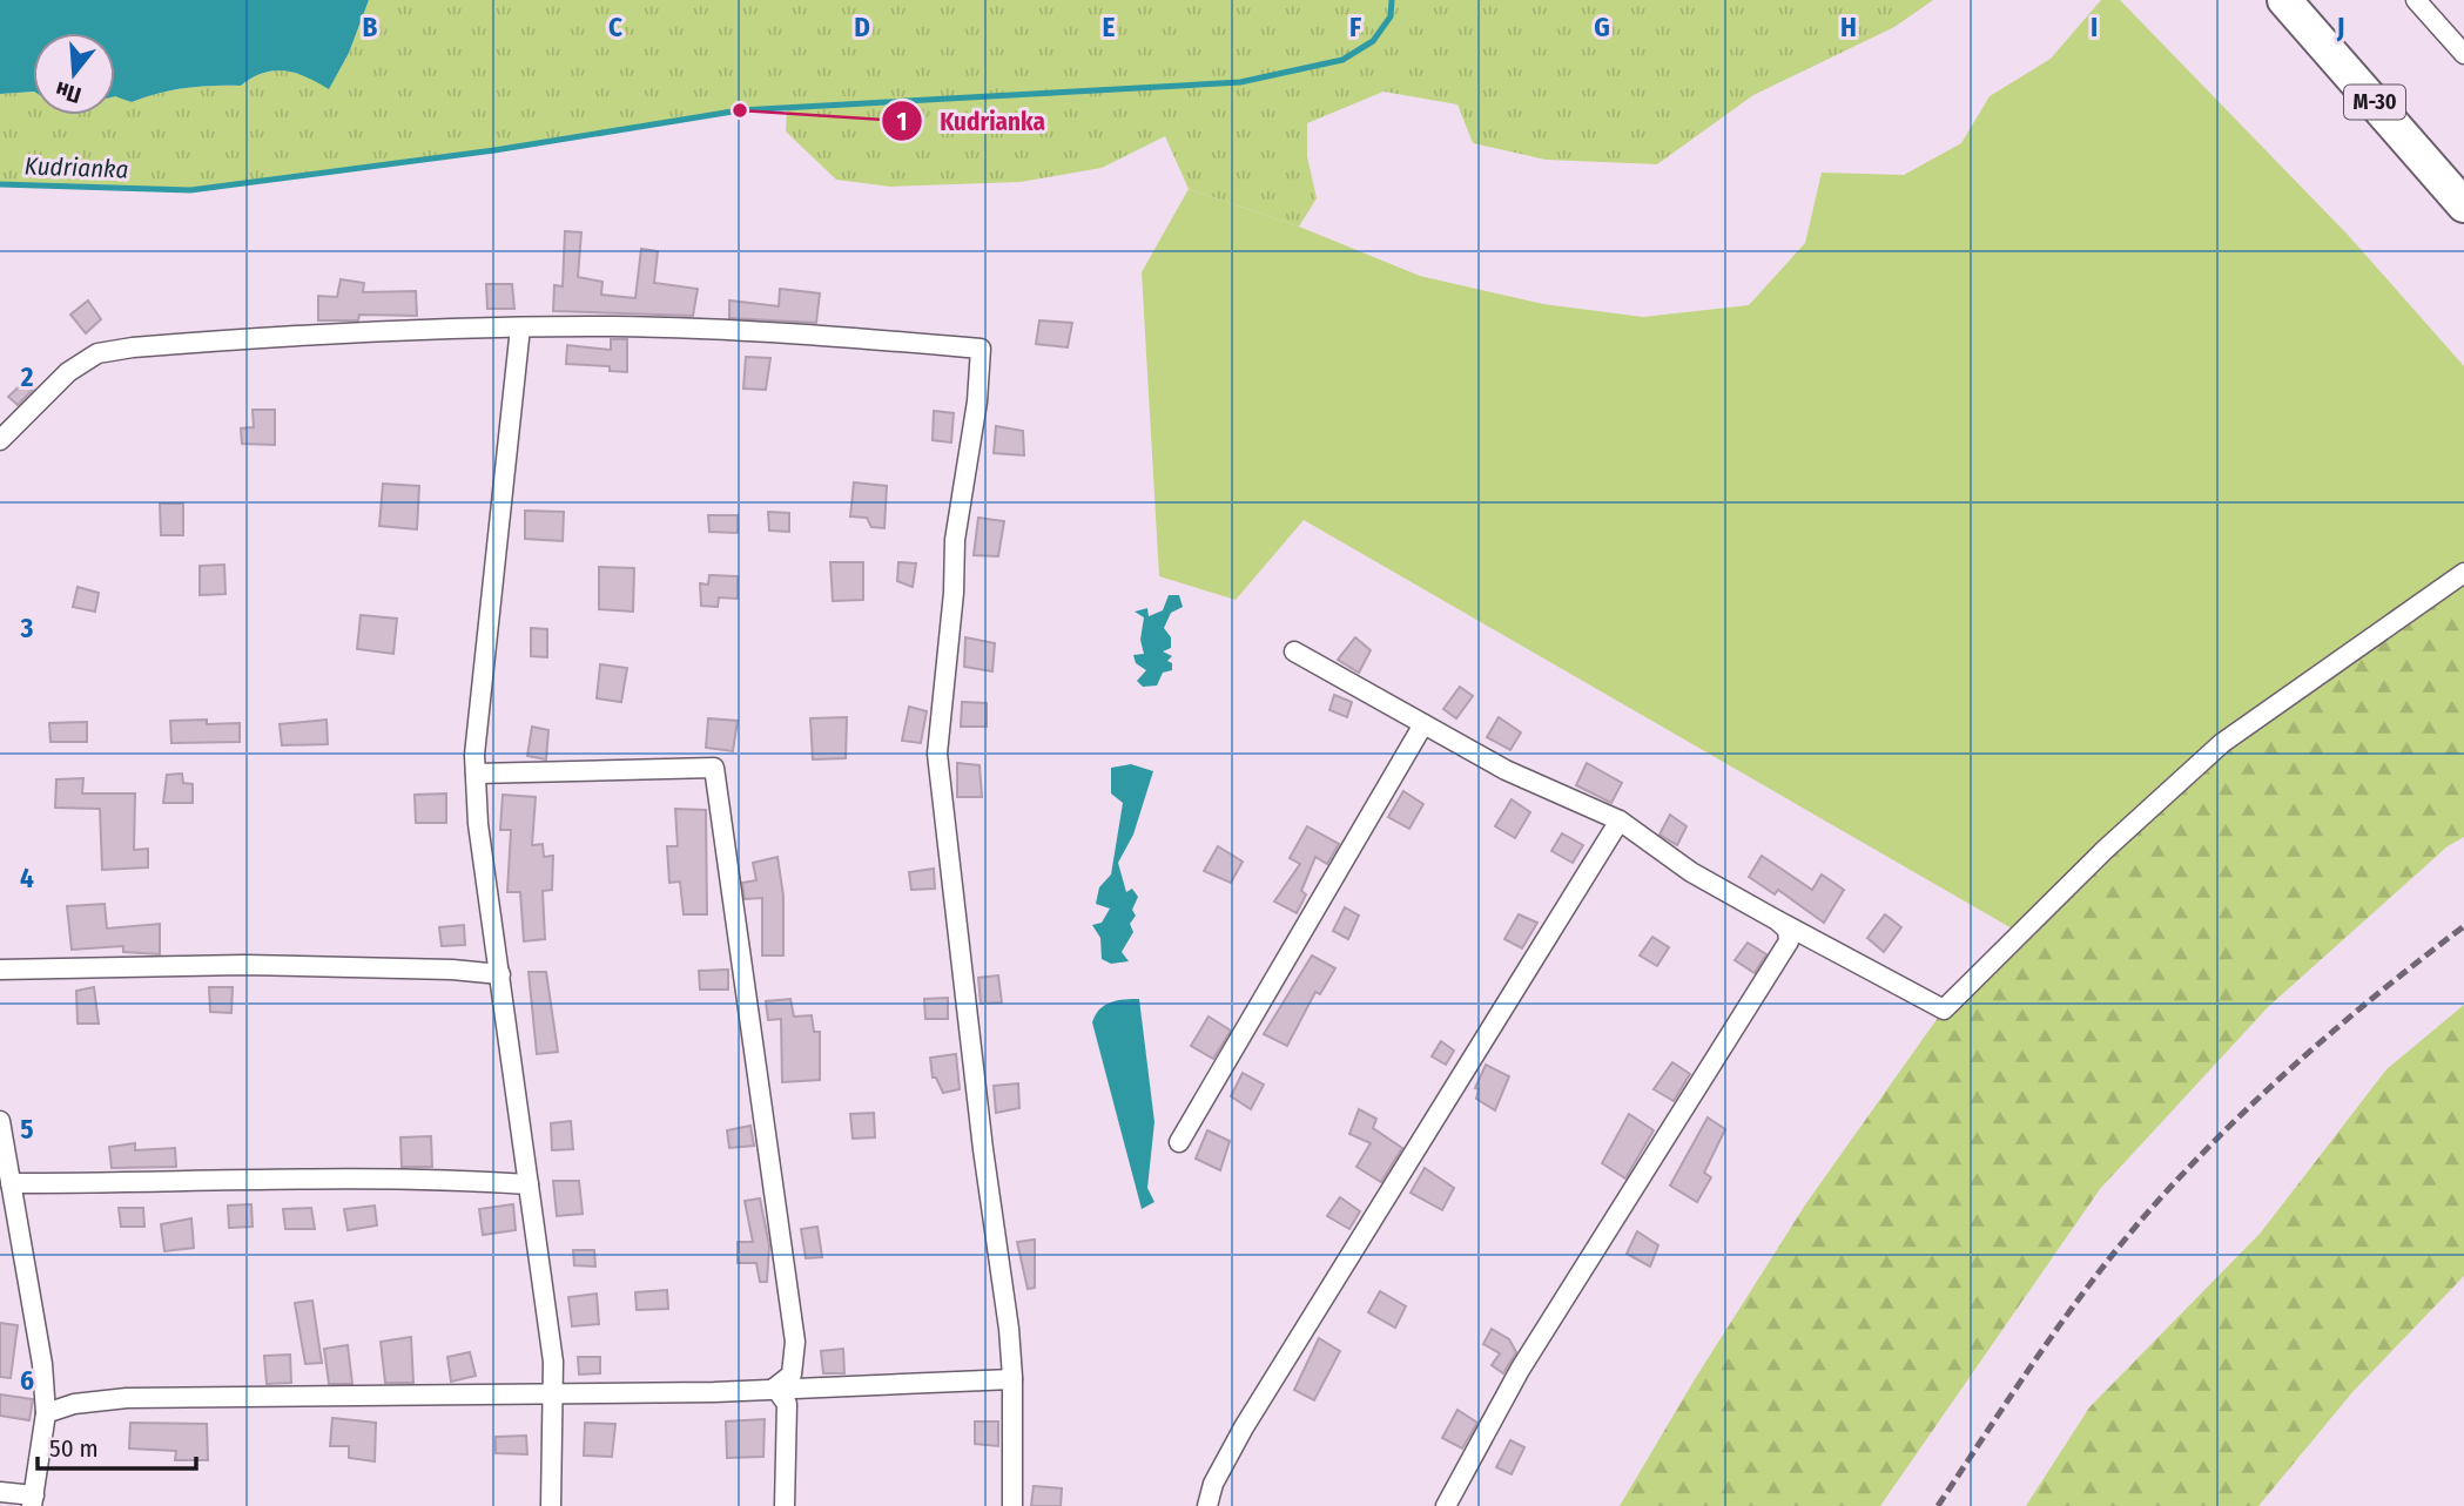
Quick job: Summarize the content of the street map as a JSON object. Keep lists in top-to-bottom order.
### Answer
{
  "streets": {
    "highway": ["М-30"]
  },
  "water": ["Kudrianka"],
  "places": ["Kudrianka"],
  "scale_bar": "50 m",
  "north": "bottom",
  "grid": {
    "columns": [
      "B",
      "C",
      "D",
      "E",
      "F",
      "G",
      "H",
      "I",
      "J"
    ],
    "rows": [
      "2",
      "3",
      "4",
      "5",
      "6"
    ]
  }
}
